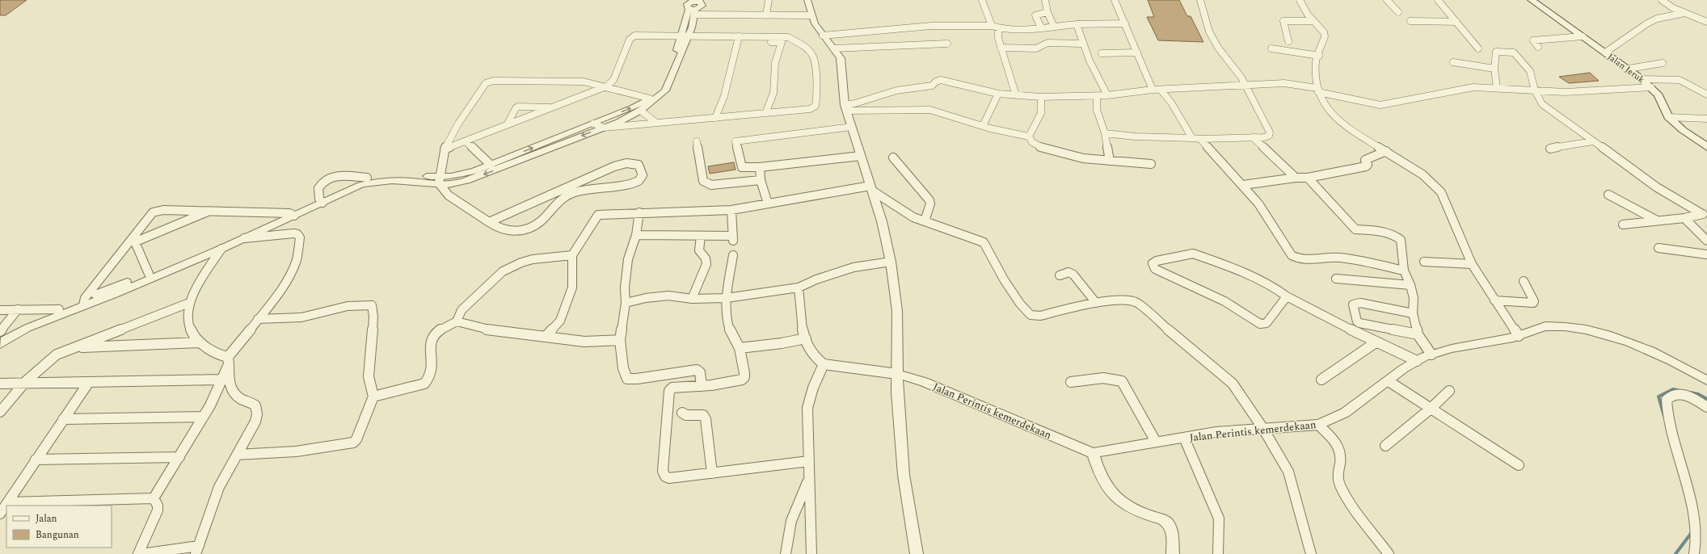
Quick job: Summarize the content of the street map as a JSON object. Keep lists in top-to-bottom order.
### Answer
{
  "streets": {
    "main road": ["Jalan Jeruk"],
    "street": ["Jalan Perintis kemerdekaan"]
  },
  "legend": ["Jalan", "Bangunan"]
}
